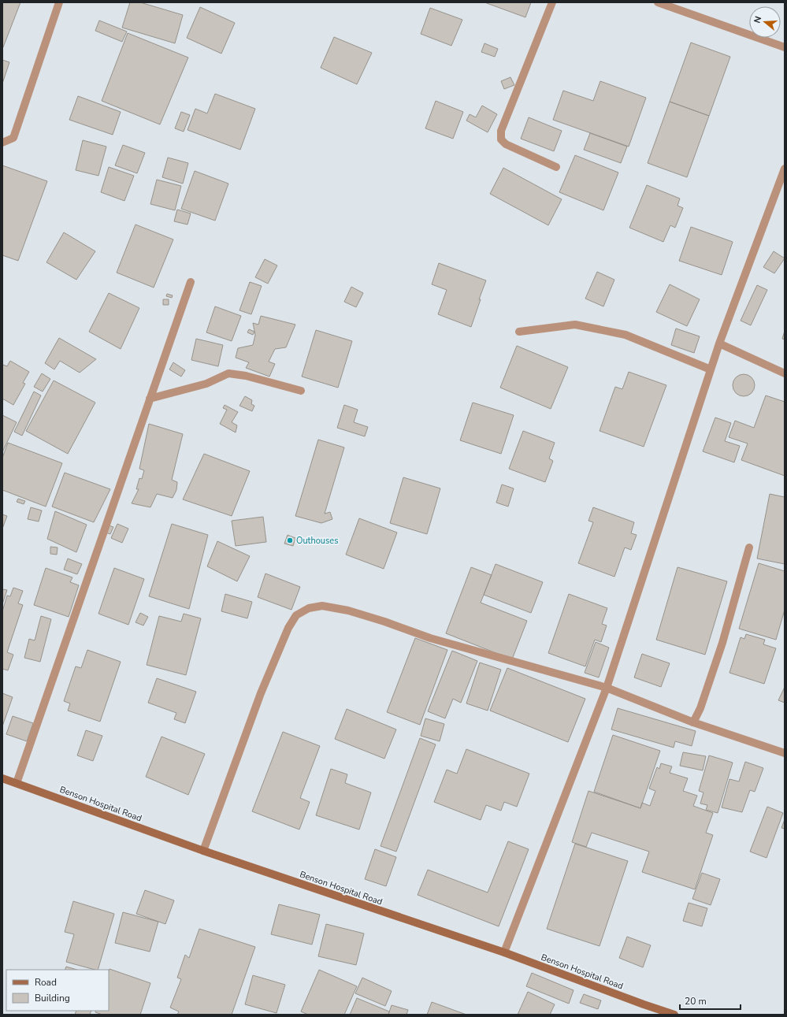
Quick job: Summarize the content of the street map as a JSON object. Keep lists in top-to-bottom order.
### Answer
{
  "streets": {
    "street": ["Benson Hospital Road"]
  },
  "places": ["Outhouses"],
  "legend": ["Road", "Building"],
  "scale_bar": "20 m",
  "north": "left"
}
